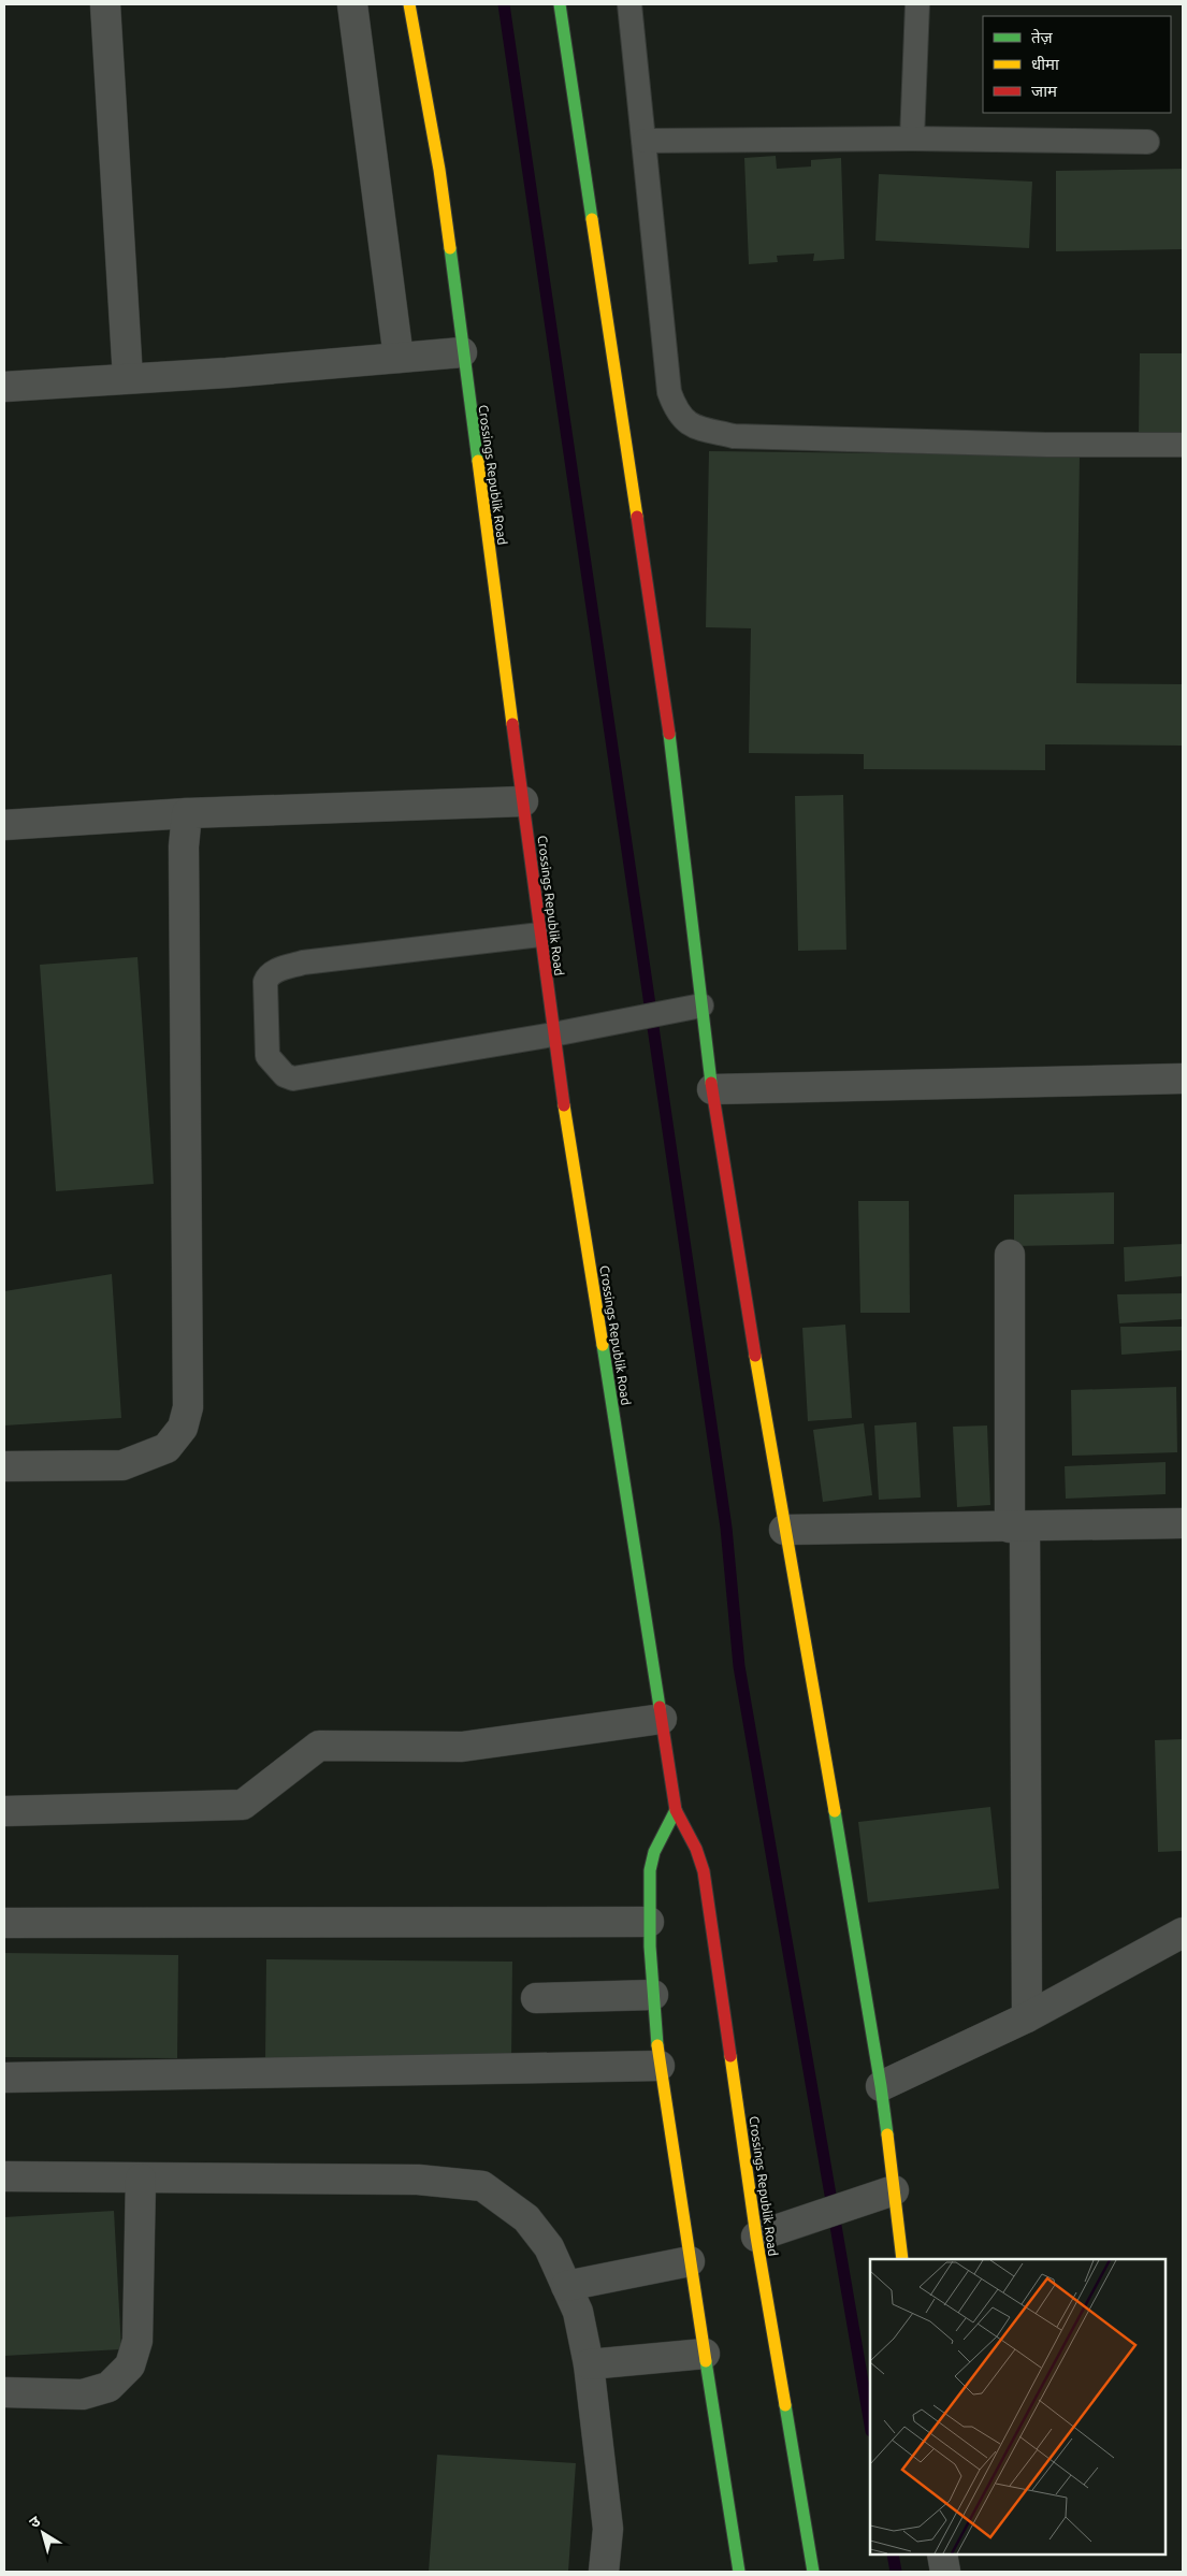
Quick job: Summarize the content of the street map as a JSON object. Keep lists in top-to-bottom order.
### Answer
{
  "streets": {
    "street": ["Crossings Republik Road"]
  },
  "legend": ["तेज़", "धीमा", "जाम"],
  "north": "top left"
}
